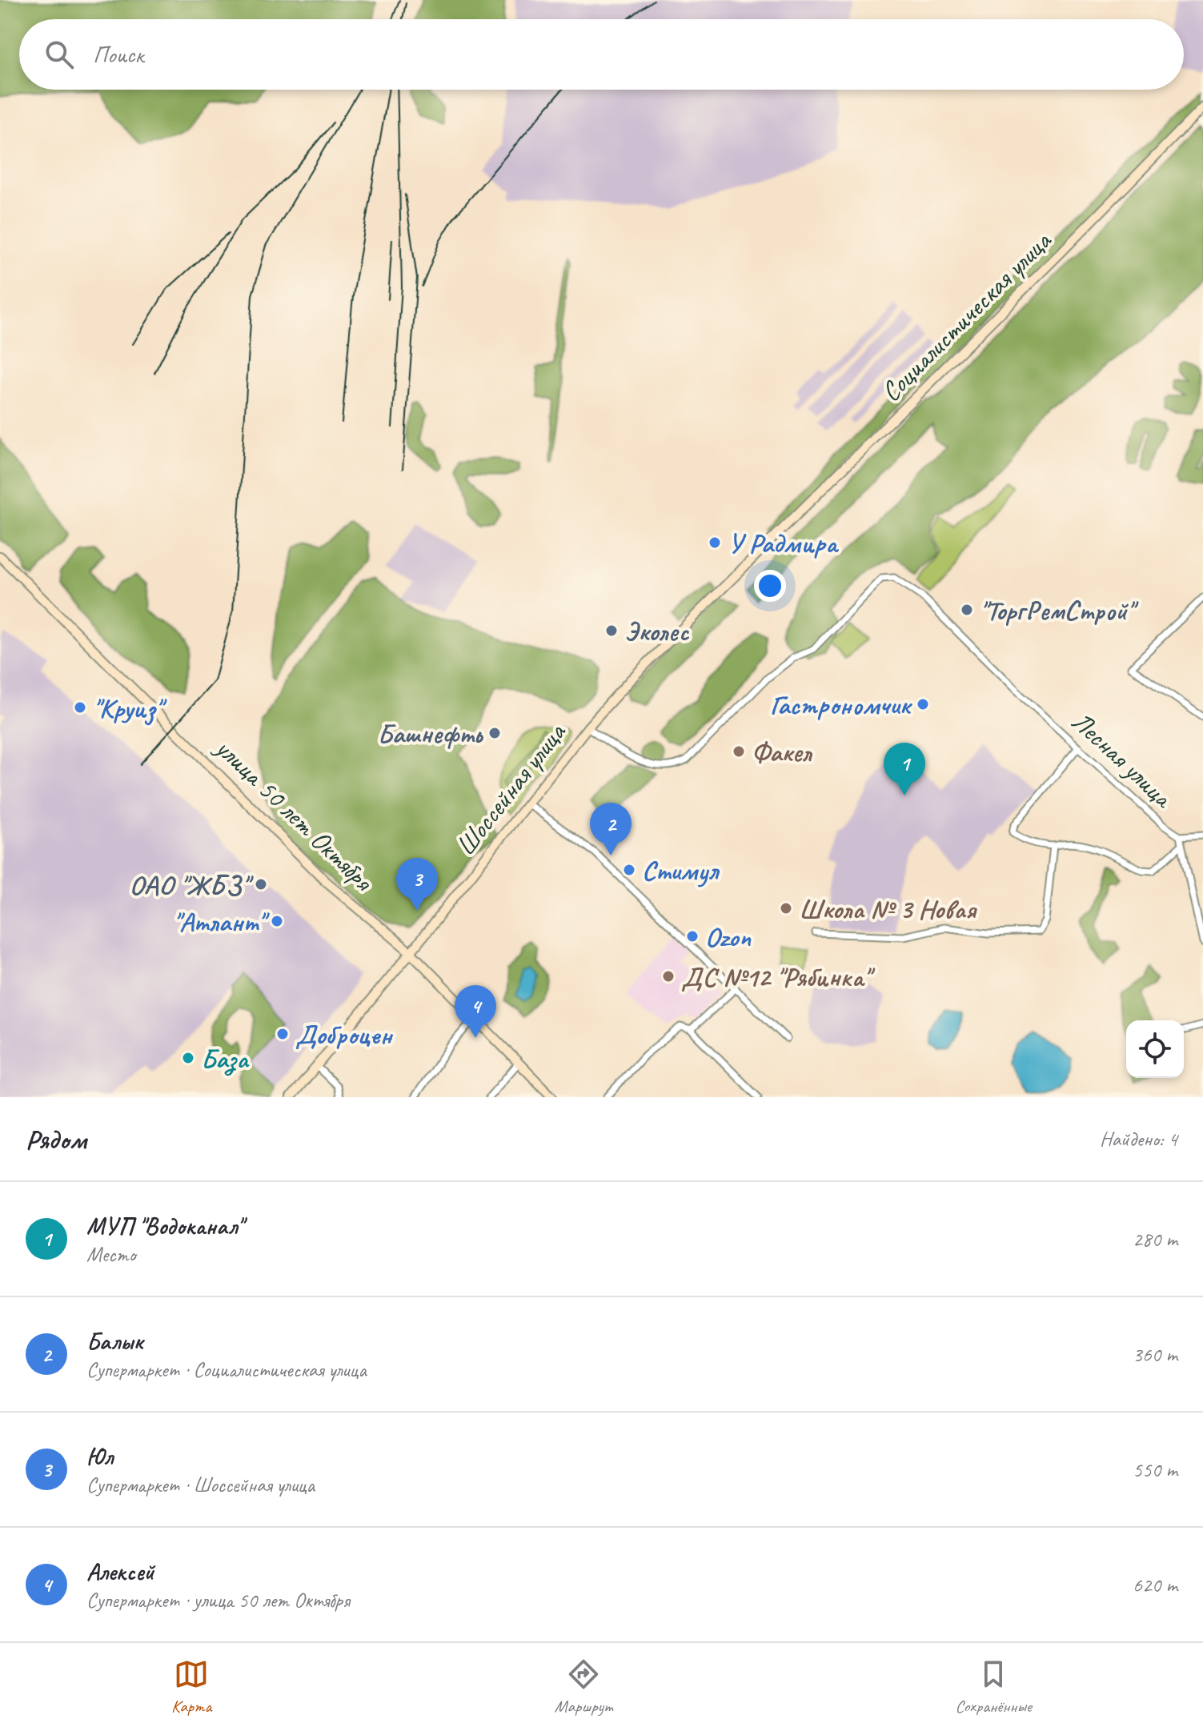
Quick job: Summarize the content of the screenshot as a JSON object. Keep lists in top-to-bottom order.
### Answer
{
  "streets": {
    "street": [
      "Социалистическая улица",
      "Лесная улица",
      "Шоссейная улица",
      "улица 50 лет Октября"
    ]
  },
  "crossings": [
    ["Социалистическая улица", "Шоссейная улица"],
    ["Лесная улица", "Шоссейная улица"],
    ["Шоссейная улица", "улица 50 лет Октября"]
  ],
  "places": [
    "У Радмира",
    "\"ТоргРемСтрой\"",
    "Эколес",
    "Гастрономчик",
    "\"Круиз\"",
    "Башнефть",
    "Факел",
    "Стимул",
    "ОАО \"ЖБЗ\"",
    "Школа № 3 Новая",
    "\"Атлант\"",
    "Ozon",
    "ДС №12 \"Рябинка\"",
    "Доброцен",
    "База"
  ],
  "page": {
    "search": "Поиск",
    "pins": [
      "1",
      "2",
      "3",
      "4"
    ],
    "heading": ["Рядом", "Найдено: 4"],
    "list": [
      {
        "mark": "1",
        "name": "МУП \"Водоканал\"",
        "note": "Место",
        "value": "280 m"
      },
      {
        "mark": "2",
        "name": "Балык",
        "note": "Супермаркет · Социалистическая улица",
        "value": "360 m"
      },
      {
        "mark": "3",
        "name": "Юл",
        "note": "Супермаркет · Шоссейная улица",
        "value": "550 m"
      },
      {
        "mark": "4",
        "name": "Алексей",
        "note": "Супермаркет · улица 50 лет Октября",
        "value": "620 m"
      }
    ],
    "nav": ["Карта", "Маршрут", "Сохранённые"]
  }
}
